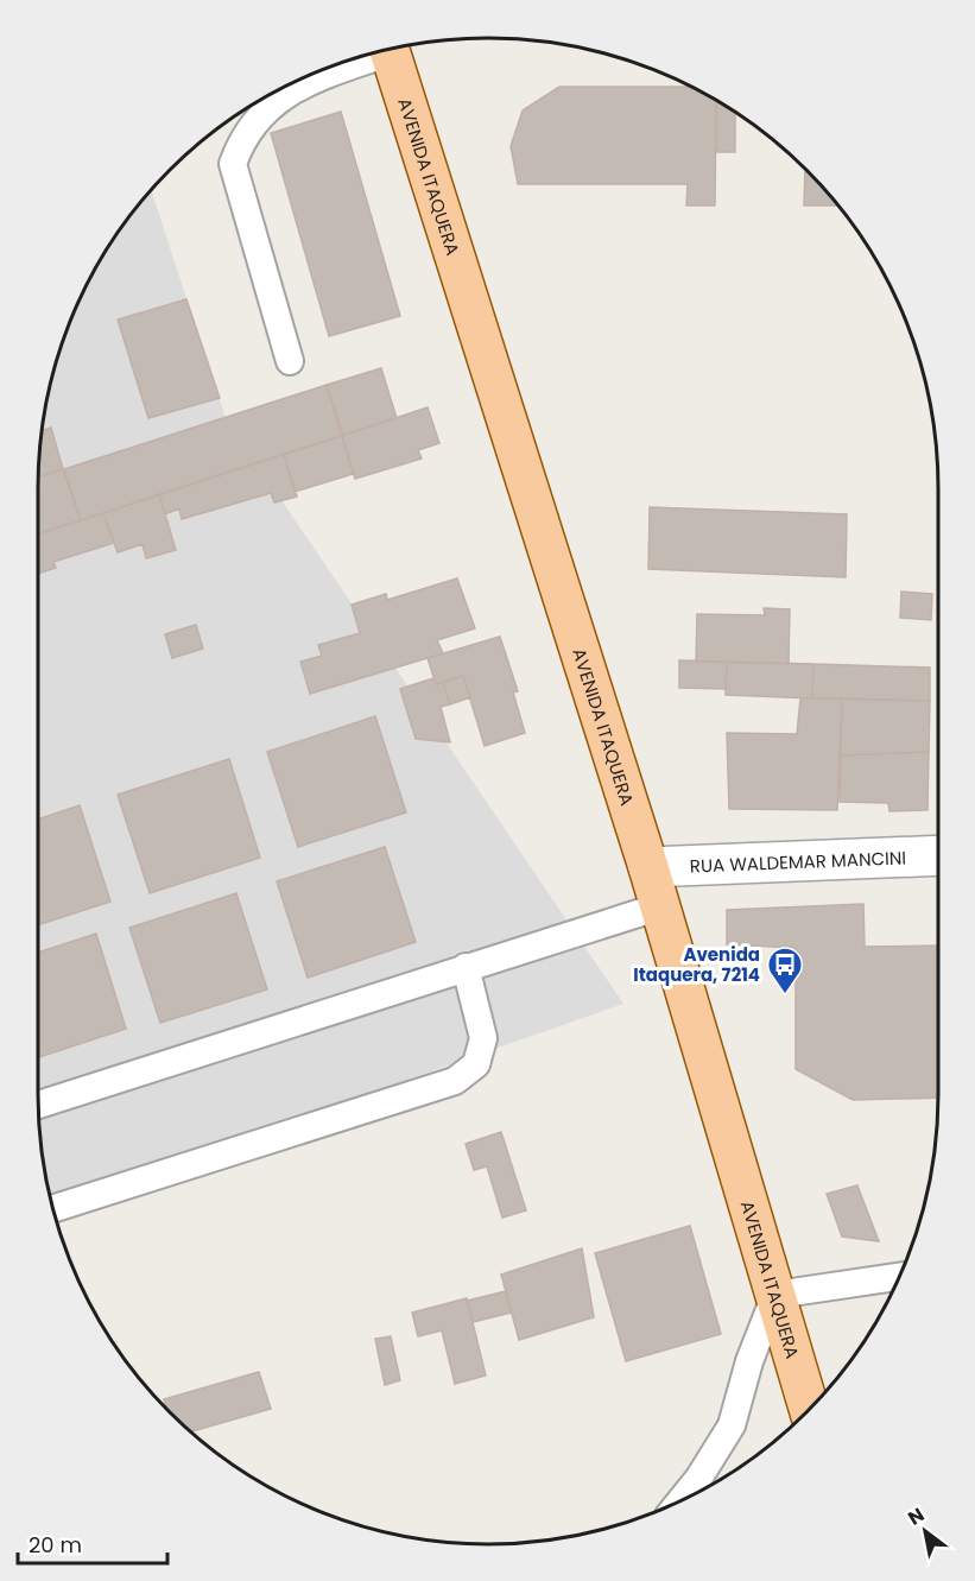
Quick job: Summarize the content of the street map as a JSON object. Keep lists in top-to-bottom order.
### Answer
{
  "streets": {
    "main road": ["AVENIDA ITAQUERA"],
    "street": ["RUA WALDEMAR MANCINI"]
  },
  "crossings": [
    ["AVENIDA ITAQUERA", "RUA WALDEMAR MANCINI"]
  ],
  "places": {
    "bus stop": ["Avenida Itaquera, 7214"]
  },
  "scale_bar": "20 m",
  "north": "top left"
}
